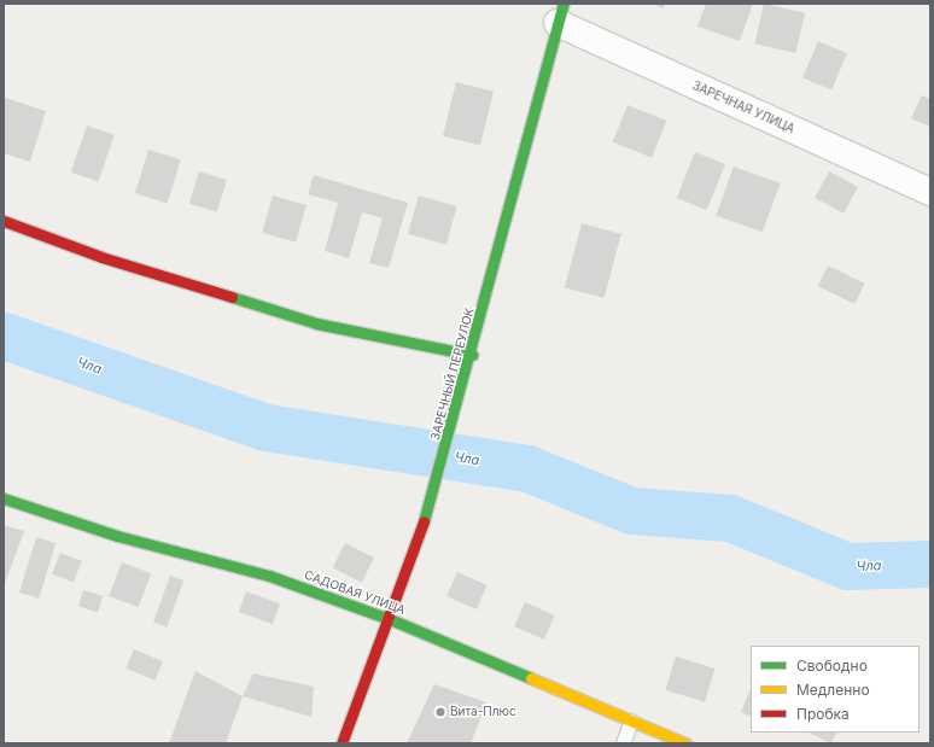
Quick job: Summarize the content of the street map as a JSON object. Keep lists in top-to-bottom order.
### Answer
{
  "streets": {
    "street": ["ЗАРЕЧНАЯ УЛИЦА", "ЗАРЕЧНЫЙ ПЕРЕУЛОК", "САДОВАЯ УЛИЦА"]
  },
  "crossings": [
    ["ЗАРЕЧНАЯ УЛИЦА", "ЗАРЕЧНЫЙ ПЕРЕУЛОК"],
    ["ЗАРЕЧНЫЙ ПЕРЕУЛОК", "САДОВАЯ УЛИЦА"]
  ],
  "water": ["Чла"],
  "places": ["Вита-Плюс"],
  "legend": ["Свободно", "Медленно", "Пробка"]
}
